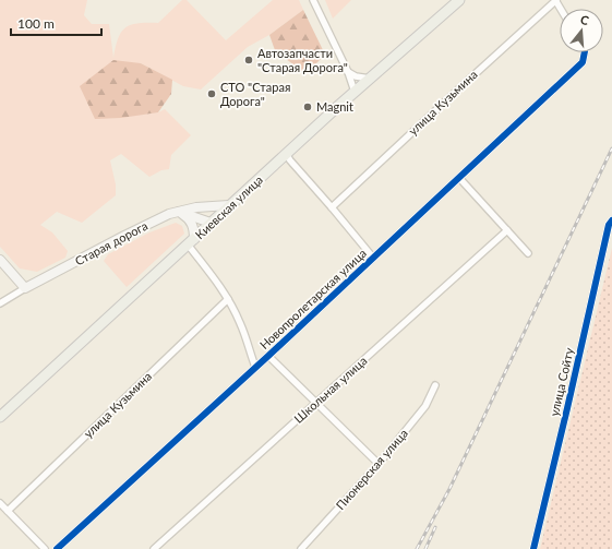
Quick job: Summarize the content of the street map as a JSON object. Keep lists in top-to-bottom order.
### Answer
{
  "streets": {
    "main road": ["Киевская улица"],
    "street": [
      "улица Кузьмина",
      "Старая дорога",
      "Новопролетарская улица",
      "улица Сойту",
      "Школьная улица",
      "Пионерская улица"
    ]
  },
  "crossings": [
    ["Киевская улица", "Старая дорога"]
  ],
  "places": ["Автозапчасти \"Старая Дорога\"", "СТО \"Старая Дорога\"", "Magnit"],
  "scale_bar": "100 m",
  "north": "top"
}
